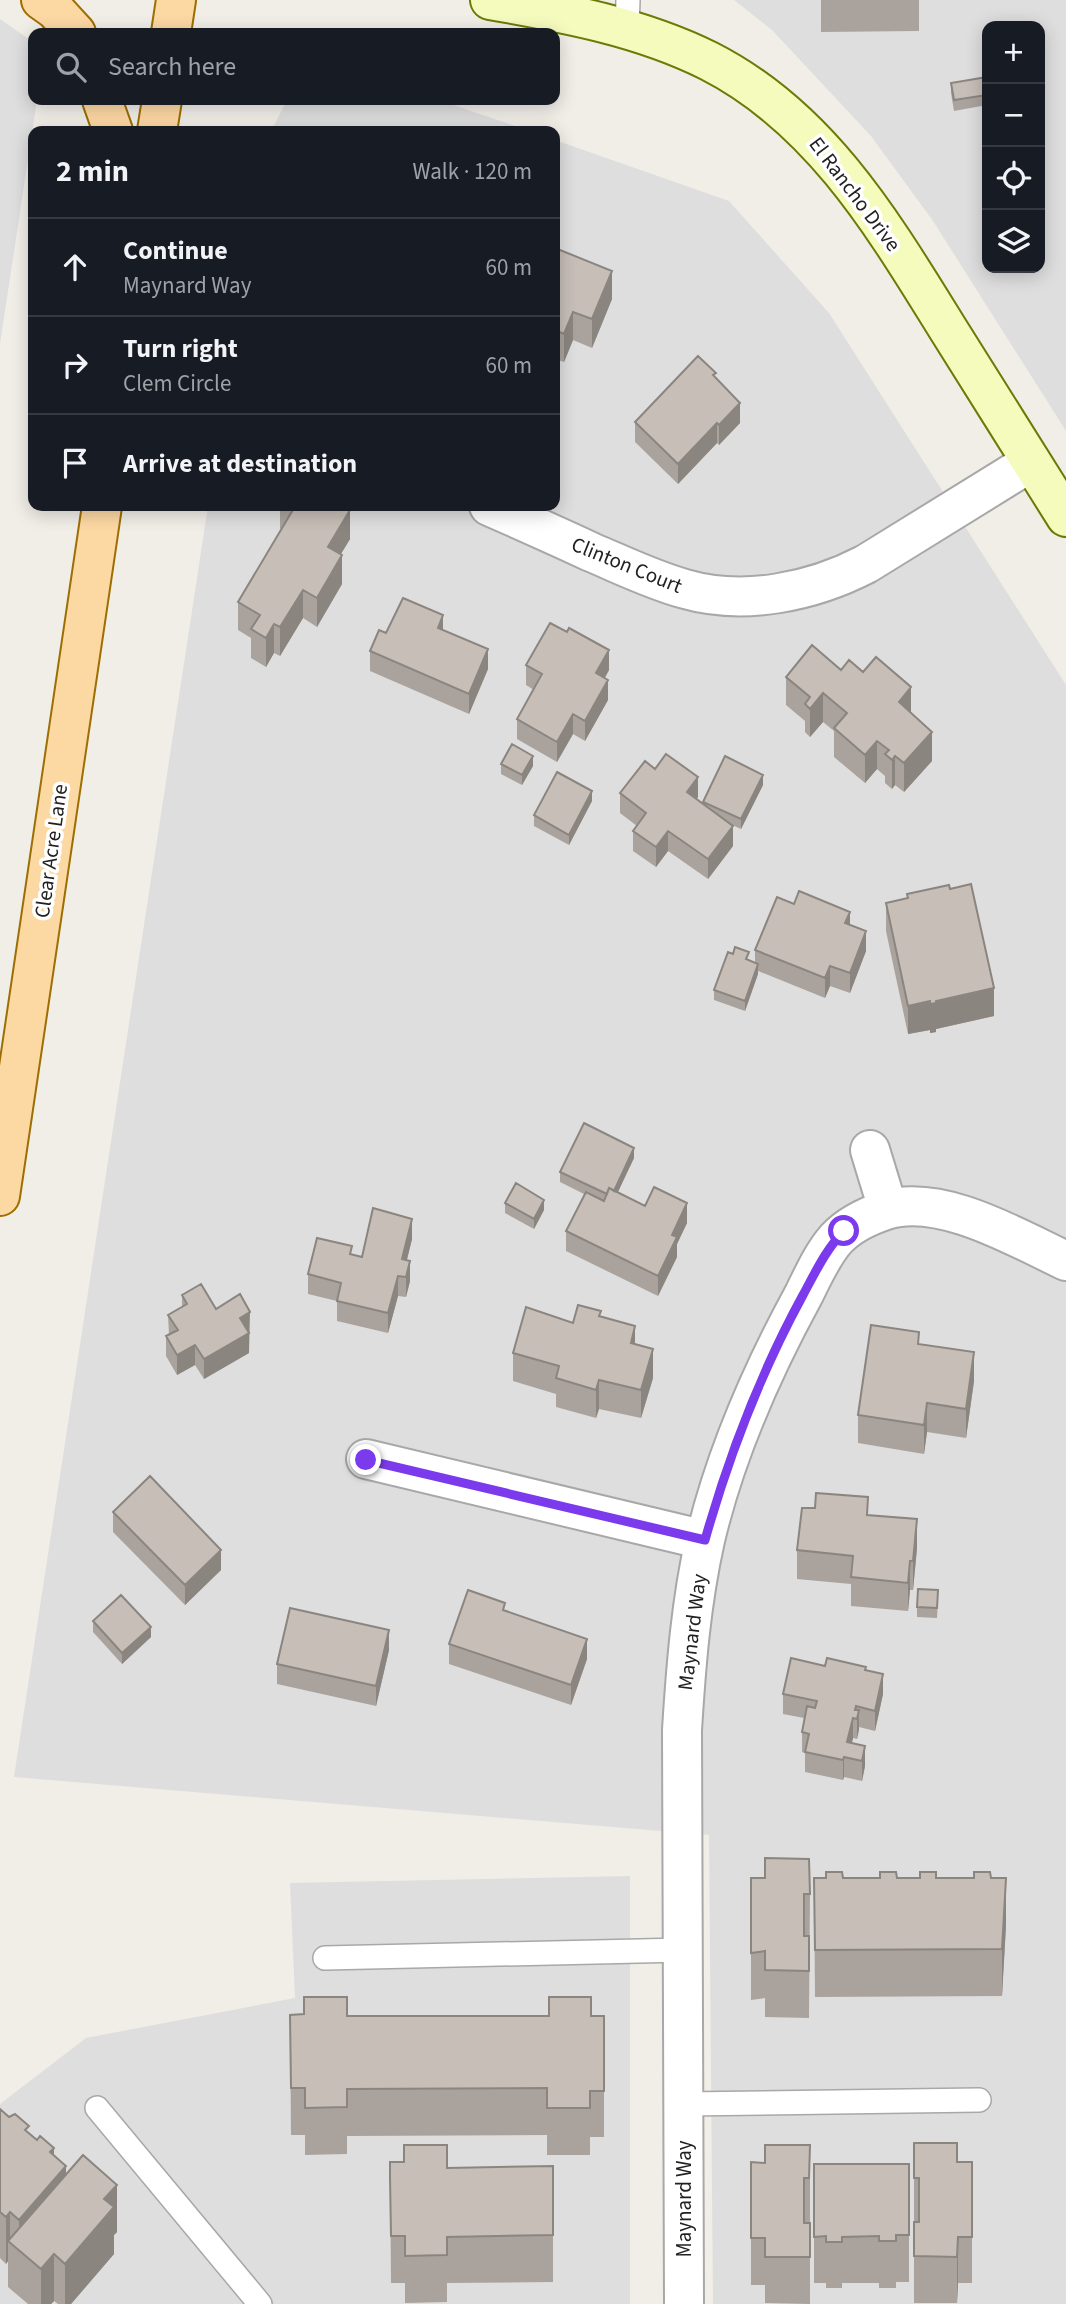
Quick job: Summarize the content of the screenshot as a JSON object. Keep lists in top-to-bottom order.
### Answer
{
  "streets": {
    "main road": ["El Rancho Drive", "Clear Acre Lane"],
    "street": ["Clinton Court", "Maynard Way"]
  },
  "crossings": [
    ["El Rancho Drive", "Clinton Court"]
  ],
  "page": {
    "map_buttons": ["+", "−"],
    "search": "Search here",
    "heading": ["2 min", "Walk · 120 m"],
    "list": [
      ["Continue", "Maynard Way", "60 m"],
      ["Turn right", "Clem Circle", "60 m"],
      "Arrive at destination"
    ]
  }
}
